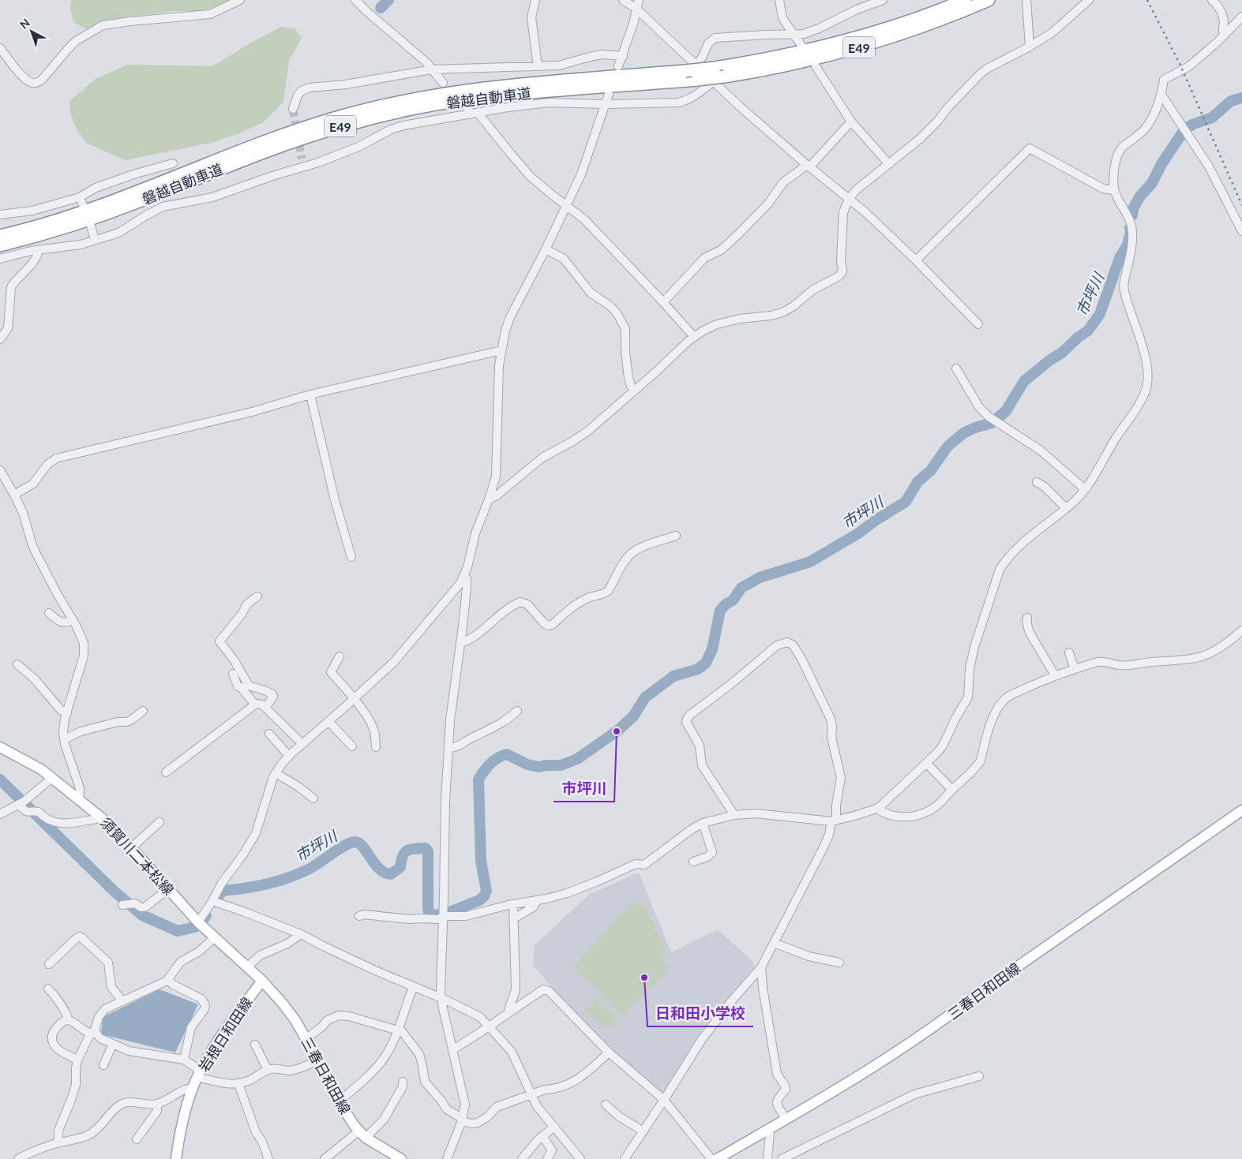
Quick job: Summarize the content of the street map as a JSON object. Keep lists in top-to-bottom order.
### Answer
{
  "streets": {
    "highway": ["E49", "磐越自動車道"],
    "main road": ["須賀川二本松線", "三春日和田線", "岩根日和田線"]
  },
  "crossings": [
    ["須賀川二本松線", "三春日和田線"],
    ["須賀川二本松線", "岩根日和田線"],
    ["三春日和田線", "岩根日和田線"]
  ],
  "water": ["市坪川"],
  "places": ["市坪川", "日和田小学校"],
  "north": "top left"
}
